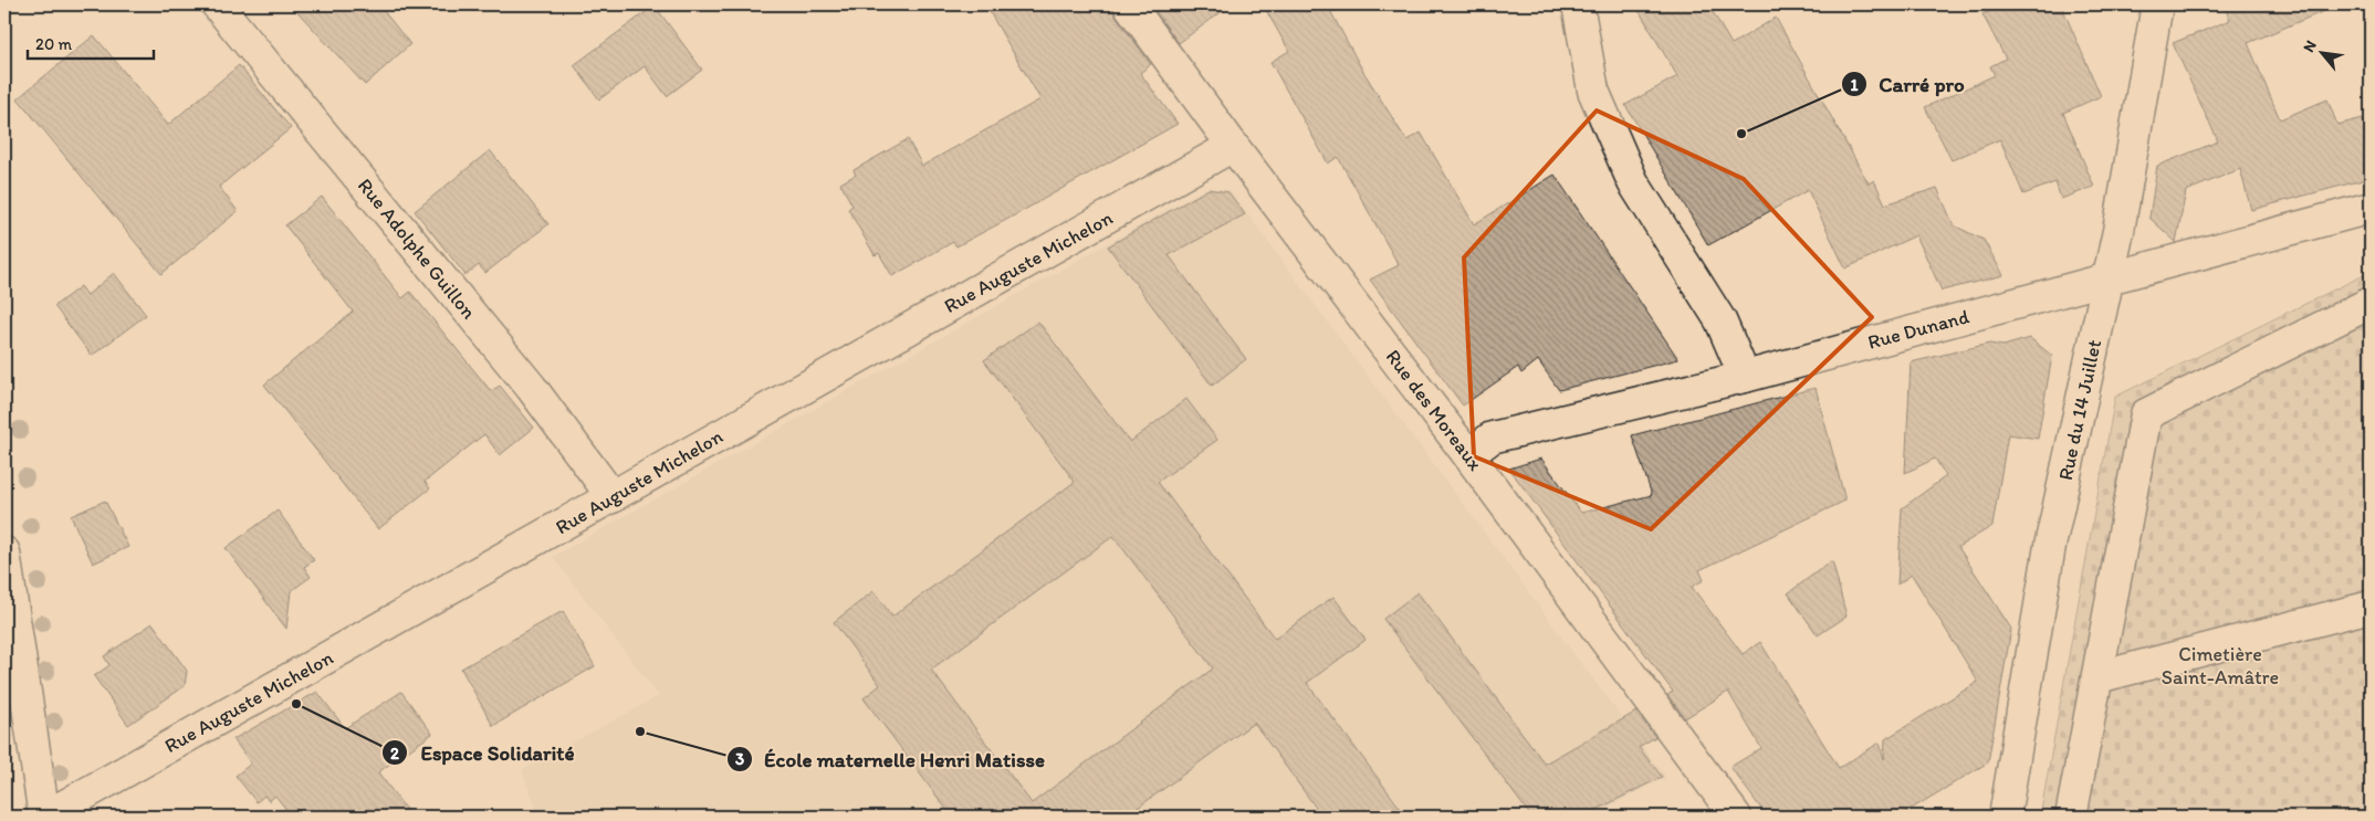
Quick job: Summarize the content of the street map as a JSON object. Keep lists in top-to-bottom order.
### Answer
{
  "streets": {
    "street": [
      "Rue Adolphe Guillon",
      "Rue Auguste Michelon",
      "Rue Dunand",
      "Rue des Moreaux",
      "Rue du 14 Juillet"
    ]
  },
  "crossings": [
    ["Rue Adolphe Guillon", "Rue Auguste Michelon"],
    ["Rue Auguste Michelon", "Rue des Moreaux"],
    ["Rue Dunand", "Rue des Moreaux"],
    ["Rue Dunand", "Rue du 14 Juillet"]
  ],
  "parks": ["Cimetière Saint-Amâtre"],
  "places": ["Carré pro", "Espace Solidarité", "École maternelle Henri Matisse"],
  "scale_bar": "20 m",
  "north": "top left"
}
